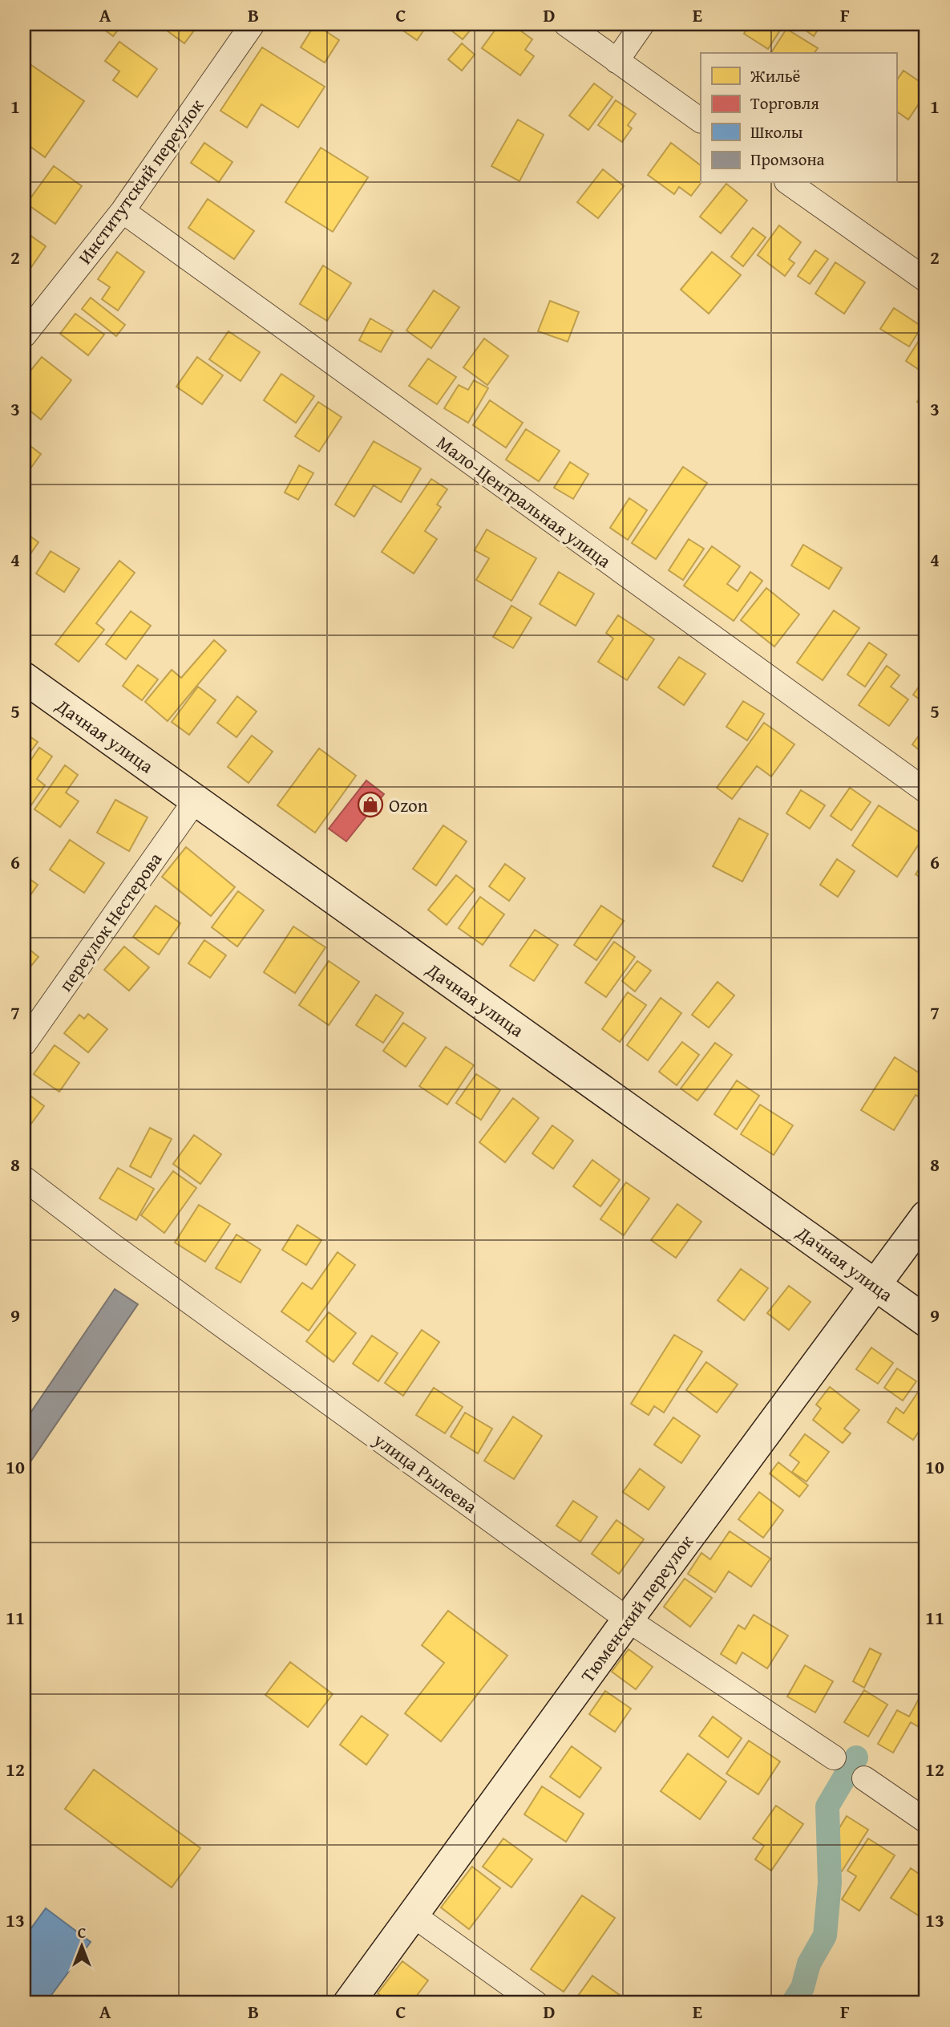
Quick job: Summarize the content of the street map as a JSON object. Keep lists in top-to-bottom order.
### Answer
{
  "streets": {
    "street": [
      "Институтский переулок",
      "Мало-Центральная улица",
      "Дачная улица",
      "переулок Нестерова",
      "улица Рылеева",
      "Тюменский переулок"
    ]
  },
  "crossings": [
    ["Институтский переулок", "Мало-Центральная улица"],
    ["Дачная улица", "переулок Нестерова"],
    ["Дачная улица", "Тюменский переулок"],
    ["улица Рылеева", "Тюменский переулок"]
  ],
  "places": {
    "shop": ["Ozon"]
  },
  "legend": [
    "Жильё",
    "Торговля",
    "Школы",
    "Промзона"
  ],
  "north": "top",
  "grid": {
    "columns": [
      "A",
      "B",
      "C",
      "D",
      "E",
      "F"
    ],
    "rows": [
      "1",
      "2",
      "3",
      "4",
      "5",
      "6",
      "7",
      "8",
      "9",
      "10",
      "11",
      "12",
      "13"
    ]
  }
}
